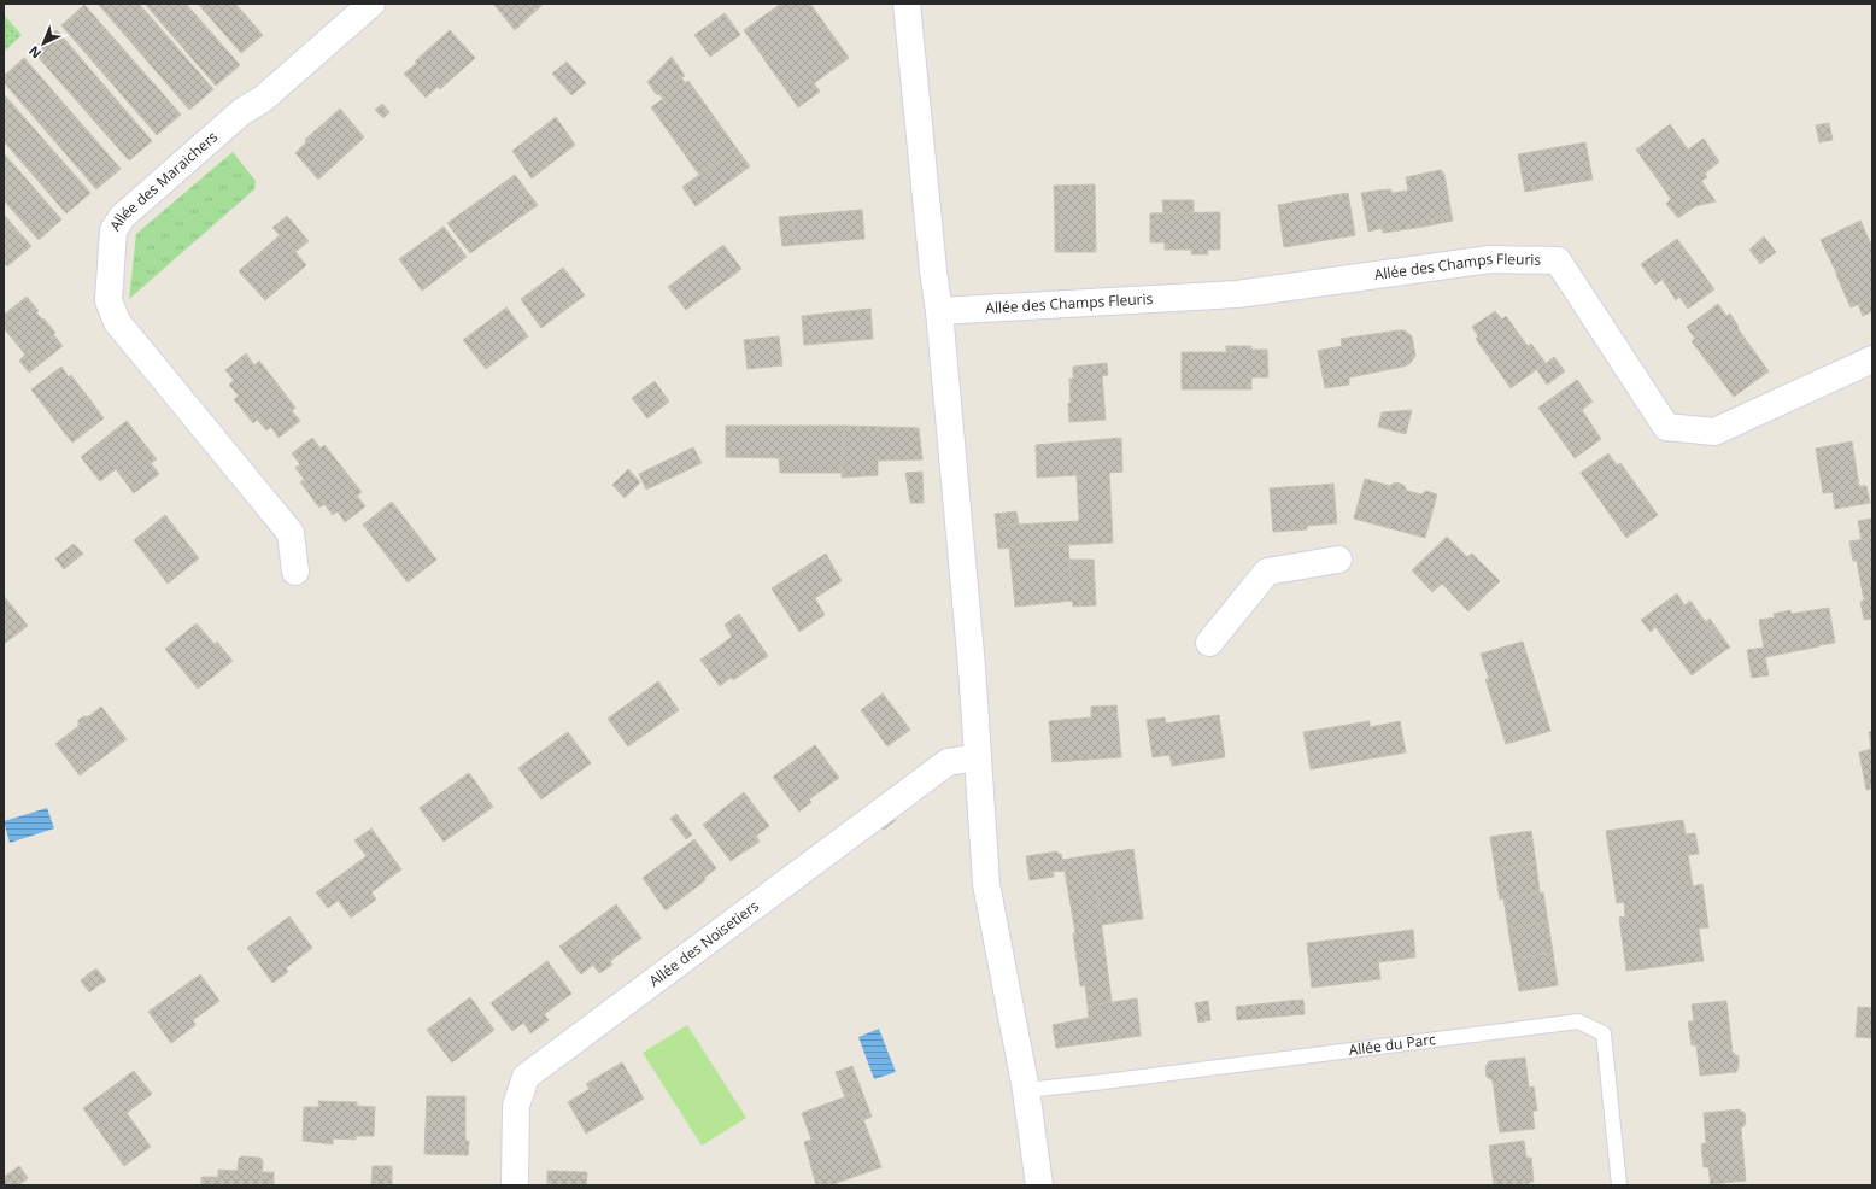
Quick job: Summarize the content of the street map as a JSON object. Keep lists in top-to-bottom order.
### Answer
{
  "streets": {
    "street": ["Allée des Maraichers", "Allée des Champs Fleuris", "Allée des Noisetiers"],
    "lane": ["Allée du Parc"]
  },
  "north": "bottom left"
}
